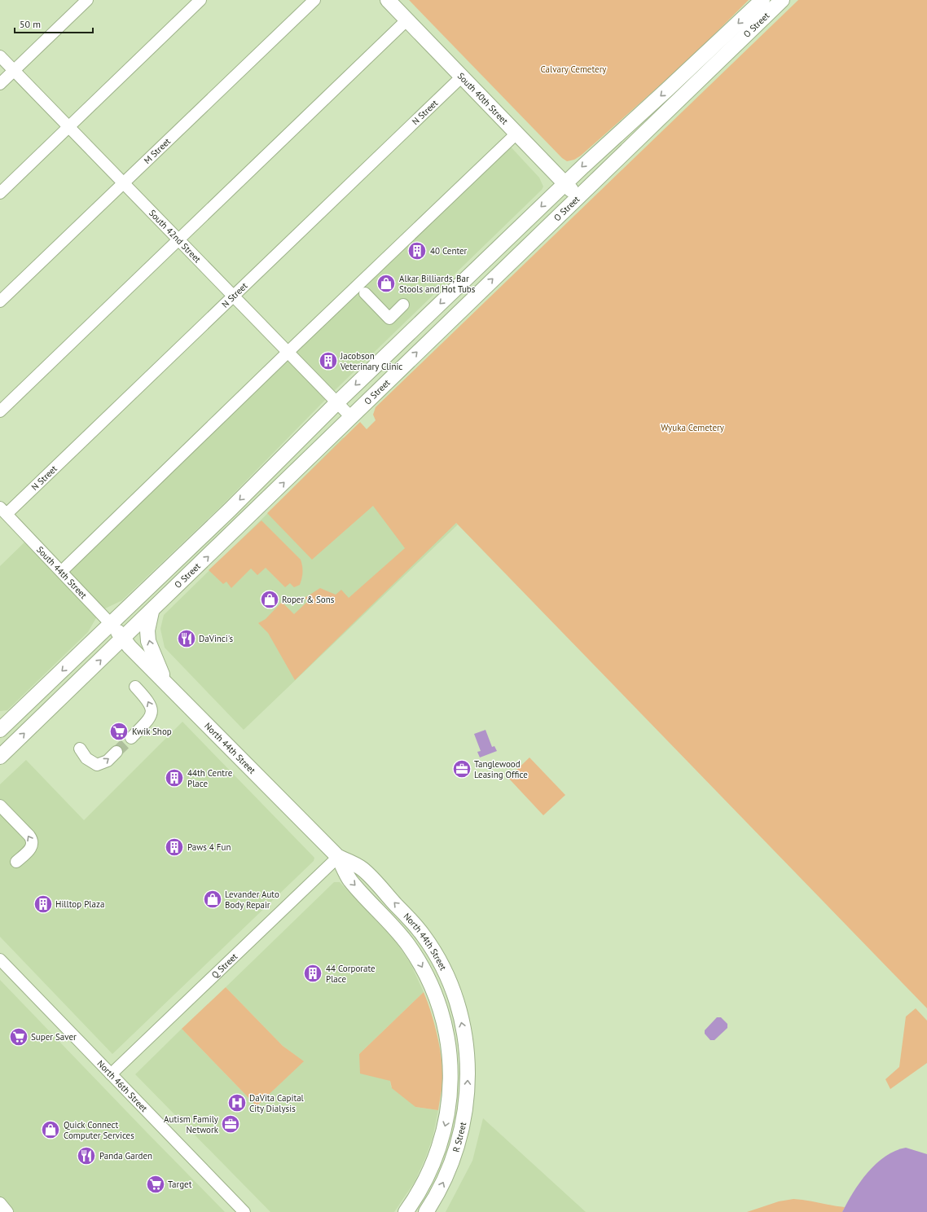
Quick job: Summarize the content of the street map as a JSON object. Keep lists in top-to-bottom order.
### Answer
{
  "streets": {
    "main road": [
      "O Street",
      "South 40th Street",
      "South 44th Street",
      "North 44th Street",
      "R Street"
    ],
    "street": [
      "N Street",
      "M Street",
      "South 42nd Street",
      "Q Street",
      "North 46th Street"
    ]
  },
  "crossings": [
    ["O Street", "South 40th Street"],
    ["O Street", "South 42nd Street"],
    ["O Street", "South 44th Street"],
    ["O Street", "North 44th Street"],
    ["South 40th Street", "N Street"],
    ["N Street", "South 42nd Street"],
    ["N Street", "South 44th Street"],
    ["M Street", "South 42nd Street"],
    ["South 44th Street", "North 44th Street"],
    ["North 44th Street", "Q Street"],
    ["North 44th Street", "R Street"],
    ["Q Street", "North 46th Street"]
  ],
  "parks": ["Calvary Cemetery", "Wyuka Cemetery"],
  "places": {
    "building": [
      "40 Center",
      "Jacobson Veterinary Clinic",
      "44th Centre Place",
      "Paws 4 Fun",
      "Hilltop Plaza",
      "44 Corporate Place"
    ],
    "shop": [
      "Alkar Billiards, Bar Stools and Hot Tubs",
      "Roper & Sons",
      "Levander Auto Body Repair",
      "Quick Connect Computer Services"
    ],
    "restaurant": ["DaVinci's", "Panda Garden"],
    "supermarket": ["Kwik Shop", "Super Saver", "Target"],
    "office": ["Tanglewood Leasing Office", "Autism Family Network"],
    "hospital": ["DaVita Capital City Dialysis"]
  },
  "scale_bar": "50 m"
}
